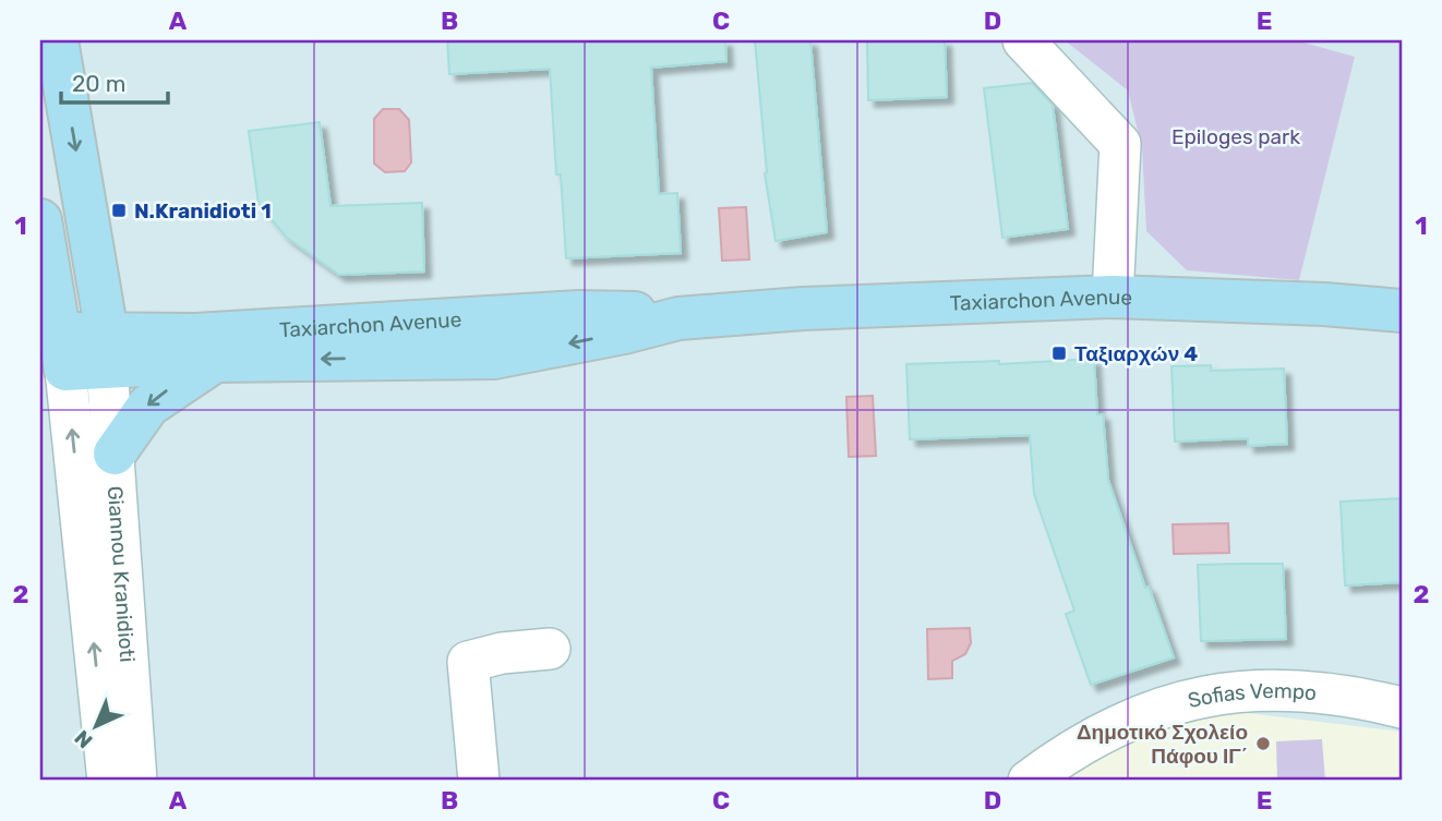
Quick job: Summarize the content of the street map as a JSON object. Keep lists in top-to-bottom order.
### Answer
{
  "streets": {
    "main road": ["Taxiarchon Avenue", "Giannou Kranidioti"],
    "street": ["Sofias Vempo"]
  },
  "crossings": [
    ["Taxiarchon Avenue", "Giannou Kranidioti"]
  ],
  "parks": ["Epiloges park"],
  "places": {
    "transit": ["N.Kranidioti 1", "Ταξιαρχών 4"],
    "other": ["Δημοτικό Σχολείο Πάφου ΙΓ΄"]
  },
  "scale_bar": "20 m",
  "north": "bottom left",
  "grid": {
    "columns": [
      "A",
      "B",
      "C",
      "D",
      "E"
    ],
    "rows": ["1", "2"]
  }
}
